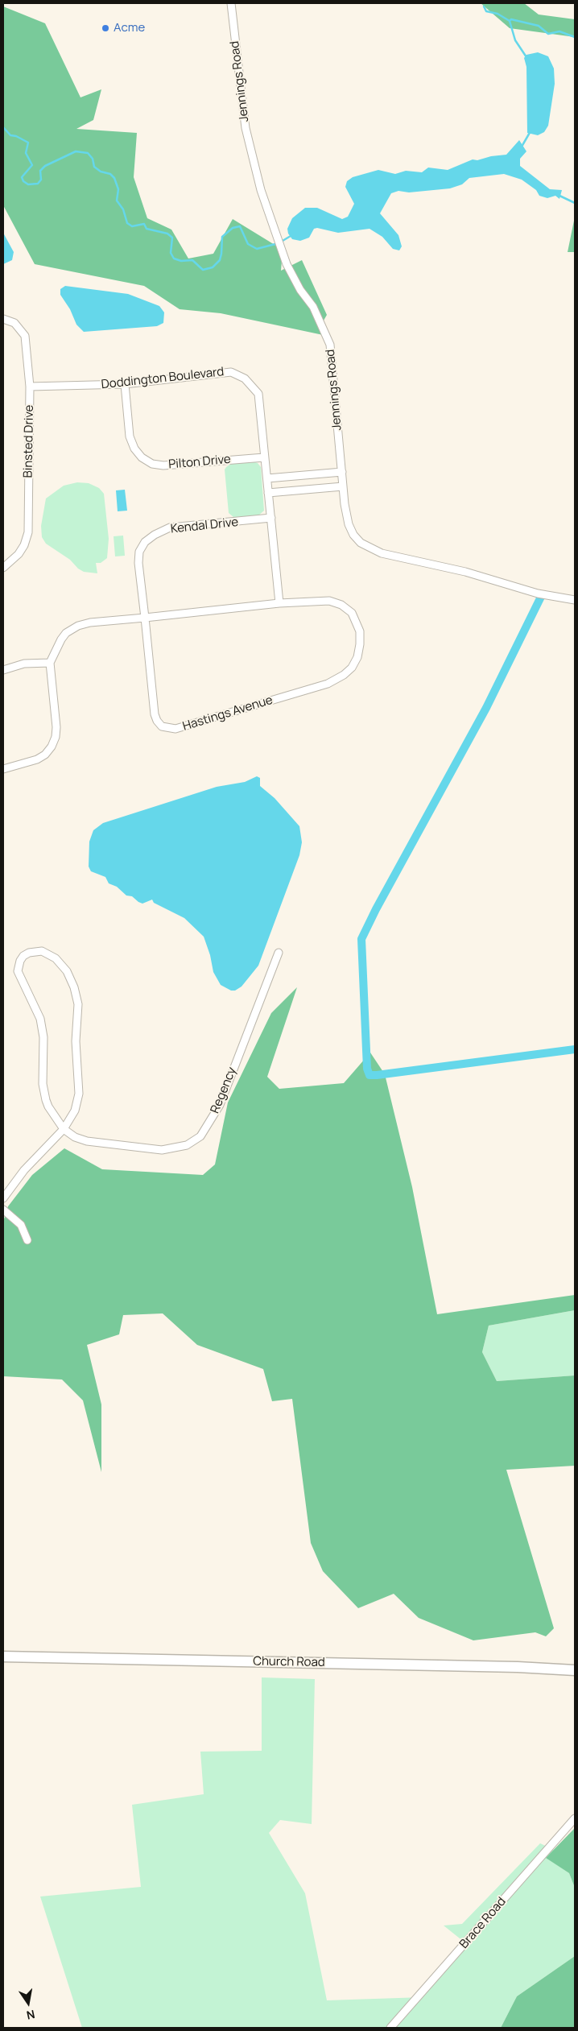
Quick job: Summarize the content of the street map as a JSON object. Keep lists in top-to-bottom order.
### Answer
{
  "streets": {
    "main road": ["Church Road"],
    "street": [
      "Jennings Road",
      "Doddington Boulevard",
      "Binsted Drive",
      "Pilton Drive",
      "Kendal Drive",
      "Hastings Avenue",
      "Regency",
      "Brace Road"
    ]
  },
  "crossings": [
    ["Doddington Boulevard", "Binsted Drive"],
    ["Doddington Boulevard", "Pilton Drive"],
    ["Doddington Boulevard", "Kendal Drive"],
    ["Doddington Boulevard", "Hastings Avenue"],
    ["Kendal Drive", "Hastings Avenue"]
  ],
  "places": ["Acme"],
  "north": "bottom"
}
